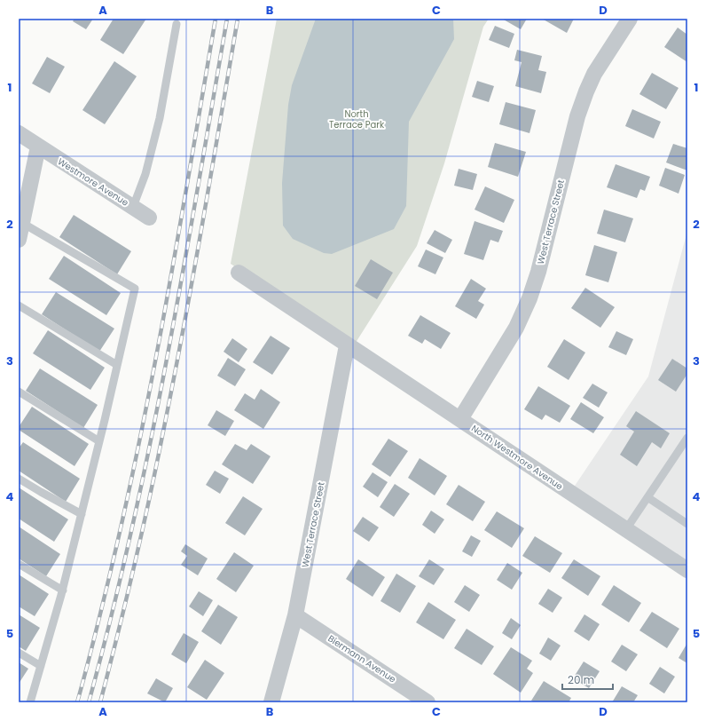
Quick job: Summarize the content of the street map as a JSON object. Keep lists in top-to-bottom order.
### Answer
{
  "streets": {
    "street": [
      "Westmore Avenue",
      "West Terrace Street",
      "North Westmore Avenue",
      "Biermann Avenue"
    ]
  },
  "crossings": [
    ["West Terrace Street", "North Westmore Avenue"],
    ["West Terrace Street", "Biermann Avenue"]
  ],
  "parks": ["North Terrace Park"],
  "scale_bar": "20 m",
  "grid": {
    "columns": [
      "A",
      "B",
      "C",
      "D"
    ],
    "rows": [
      "1",
      "2",
      "3",
      "4",
      "5"
    ]
  }
}
